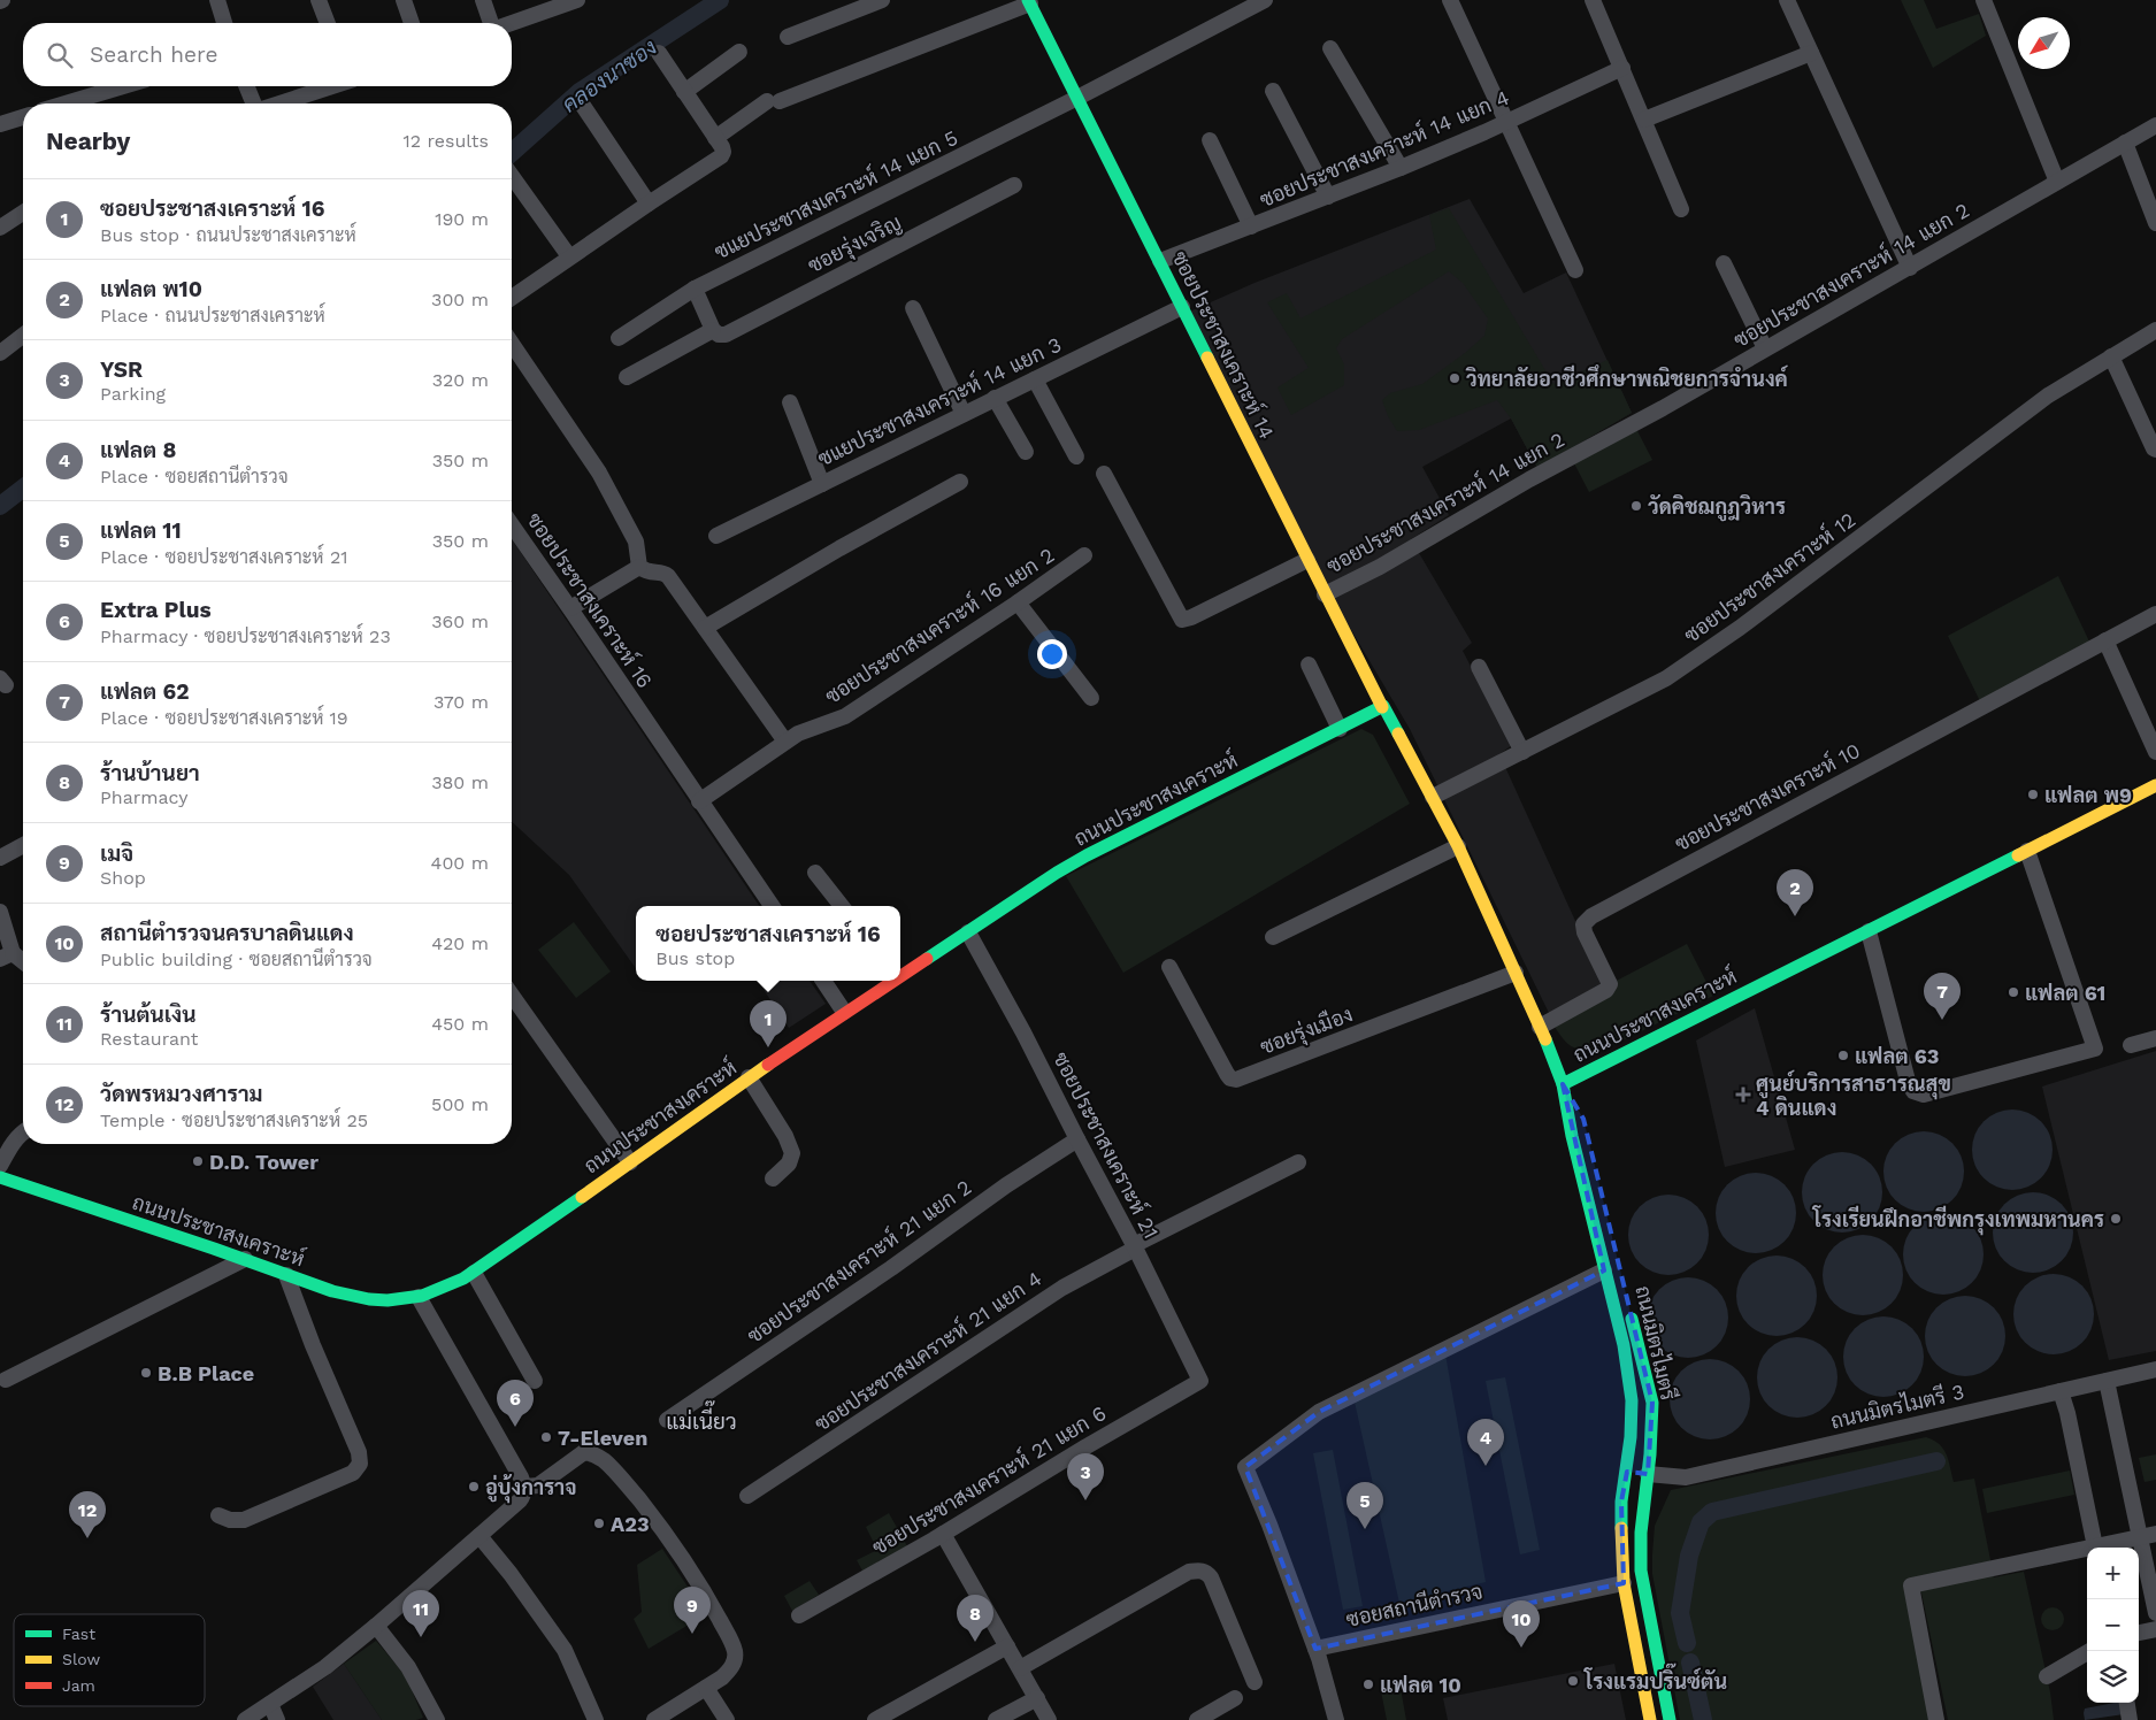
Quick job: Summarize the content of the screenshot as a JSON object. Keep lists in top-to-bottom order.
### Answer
{
  "streets": {
    "main road": ["ซอยประชาสงเคราะห์ 14", "ถนนประชาสงเคราะห์", "ถนนมิตรไมตรี"],
    "street": [
      "ซอยประชาสงเคราะห์ 14 แยก 4",
      "ซแยประชาสงเคราะห์ 14 แยก 5",
      "ซอยรุ่งเจริญ",
      "ซอยประชาสงเคราะห์ 14 แยก 2",
      "ซแยประชาสงเคราะห์ 14 แยก 3",
      "ซอยประชาสงเคราะห์ 12",
      "ซอยประชาสงเคราะห์ 16",
      "ซอยประชาสงเคราะห์ 16 แยก 2",
      "ซอยประชาสงเคราะห์ 10",
      "ซอยรุ่งเมือง",
      "ซอยประชาสงเคราะห์ 21",
      "ซอยประชาสงเคราะห์ 21 แยก 2",
      "ซอยประชาสงเคราะห์ 21 แยก 4",
      "ถนนมิตรไมตรี 3",
      "ซอยประชาสงเคราะห์ 21 แยก 6",
      "ซอยสถานีตำรวจ"
    ]
  },
  "crossings": [
    ["ซอยประชาสงเคราะห์ 14 แยก 4", "ซอยประชาสงเคราะห์ 14"],
    ["ซแยประชาสงเคราะห์ 14 แยก 5", "ซอยประชาสงเคราะห์ 14"],
    ["ซอยประชาสงเคราะห์ 14 แยก 2", "ซอยประชาสงเคราะห์ 14"],
    ["ซอยประชาสงเคราะห์ 14", "ซแยประชาสงเคราะห์ 14 แยก 3"],
    ["ซอยประชาสงเคราะห์ 14", "ถนนประชาสงเคราะห์"],
    ["ซอยประชาสงเคราะห์ 12", "ถนนประชาสงเคราะห์"],
    ["ซอยประชาสงเคราะห์ 16", "ซอยประชาสงเคราะห์ 16 แยก 2"],
    ["ซอยประชาสงเคราะห์ 10", "ถนนประชาสงเคราะห์"],
    ["ถนนประชาสงเคราะห์", "ซอยรุ่งเมือง"],
    ["ถนนประชาสงเคราะห์", "ซอยประชาสงเคราะห์ 21"],
    ["ซอยประชาสงเคราะห์ 21", "ซอยประชาสงเคราะห์ 21 แยก 2"],
    ["ซอยประชาสงเคราะห์ 21", "ซอยประชาสงเคราะห์ 21 แยก 4"],
    ["ซอยประชาสงเคราะห์ 21", "ซอยประชาสงเคราะห์ 21 แยก 6"],
    ["ถนนมิตรไมตรี", "ถนนมิตรไมตรี 3"]
  ],
  "districts": ["แม่เนี๊ยว"],
  "water": ["คลองนาซอง"],
  "places": {
    "other": [
      "วิทยาลัยอาชีวศึกษาพณิชยการจำนงค์",
      "วัดคิชฌกูฎวิหาร",
      "แฟลต พ9",
      "แฟลต 61",
      "แฟลต 63",
      "D.D. Tower",
      "โรงเรียนฝึกอาชีพกรุงเทพมหานคร",
      "B.B Place",
      "7-Eleven",
      "อู่บุ้งการาจ",
      "A23",
      "โรงแรมปริ๊นซ์ตัน",
      "แฟลต 10"
    ],
    "health": ["ศูนย์บริการสาธารณสุข 4 ดินแดง"]
  },
  "legend": ["Fast", "Slow", "Jam"],
  "north": "bottom left",
  "page": {
    "search": "Search here",
    "heading": ["Nearby", "12 results"],
    "list": [
      {
        "mark": "1",
        "name": "ซอยประชาสงเคราะห์ 16",
        "note": "Bus stop · ถนนประชาสงเคราะห์",
        "value": "190 m"
      },
      {
        "mark": "2",
        "name": "แฟลต พ10",
        "note": "Place · ถนนประชาสงเคราะห์",
        "value": "300 m"
      },
      {
        "mark": "3",
        "name": "YSR",
        "note": "Parking",
        "value": "320 m"
      },
      {
        "mark": "4",
        "name": "แฟลต 8",
        "note": "Place · ซอยสถานีตำรวจ",
        "value": "350 m"
      },
      {
        "mark": "5",
        "name": "แฟลต 11",
        "note": "Place · ซอยประชาสงเคราะห์ 21",
        "value": "350 m"
      },
      {
        "mark": "6",
        "name": "Extra Plus",
        "note": "Pharmacy · ซอยประชาสงเคราะห์ 23",
        "value": "360 m"
      },
      {
        "mark": "7",
        "name": "แฟลต 62",
        "note": "Place · ซอยประชาสงเคราะห์ 19",
        "value": "370 m"
      },
      {
        "mark": "8",
        "name": "ร้านบ้านยา",
        "note": "Pharmacy",
        "value": "380 m"
      },
      {
        "mark": "9",
        "name": "เมจิ",
        "note": "Shop",
        "value": "400 m"
      },
      {
        "mark": "10",
        "name": "สถานีตำรวจนครบาลดินแดง",
        "note": "Public building · ซอยสถานีตำรวจ",
        "value": "420 m"
      },
      {
        "mark": "11",
        "name": "ร้านต้นเงิน",
        "note": "Restaurant",
        "value": "450 m"
      },
      {
        "mark": "12",
        "name": "วัดพรหมวงศาราม",
        "note": "Temple · ซอยประชาสงเคราะห์ 25",
        "value": "500 m"
      }
    ],
    "pins": [
      "2",
      "7",
      "1",
      "6",
      "4",
      "3",
      "5",
      "12",
      "9",
      "11",
      "8",
      "10"
    ],
    "popup": ["ซอยประชาสงเคราะห์ 16", "Bus stop"],
    "map_buttons": ["+", "−"]
  }
}
